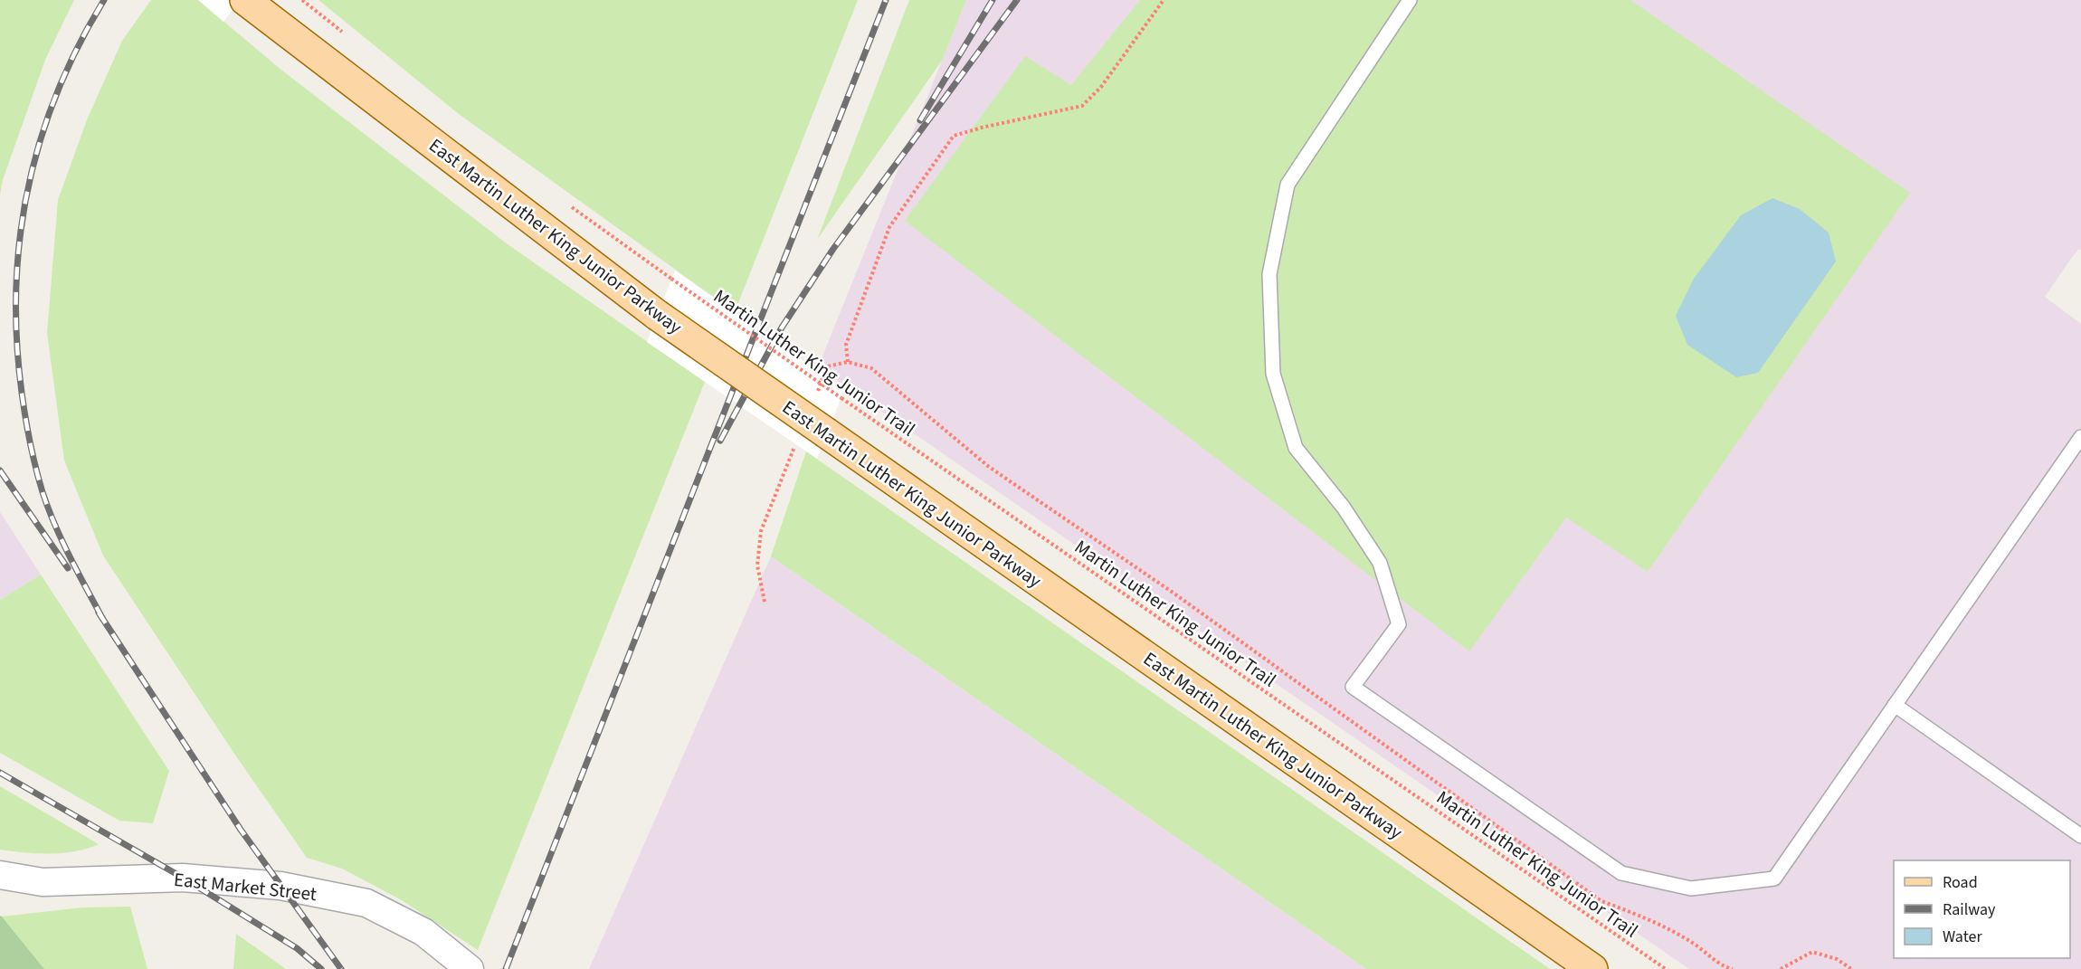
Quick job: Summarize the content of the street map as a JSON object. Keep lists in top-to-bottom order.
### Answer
{
  "streets": {
    "main road": ["East Martin Luther King Junior Parkway"],
    "street": ["East Market Street"],
    "path": ["Martin Luther King Junior Trail"]
  },
  "legend": ["Road", "Railway", "Water"]
}
